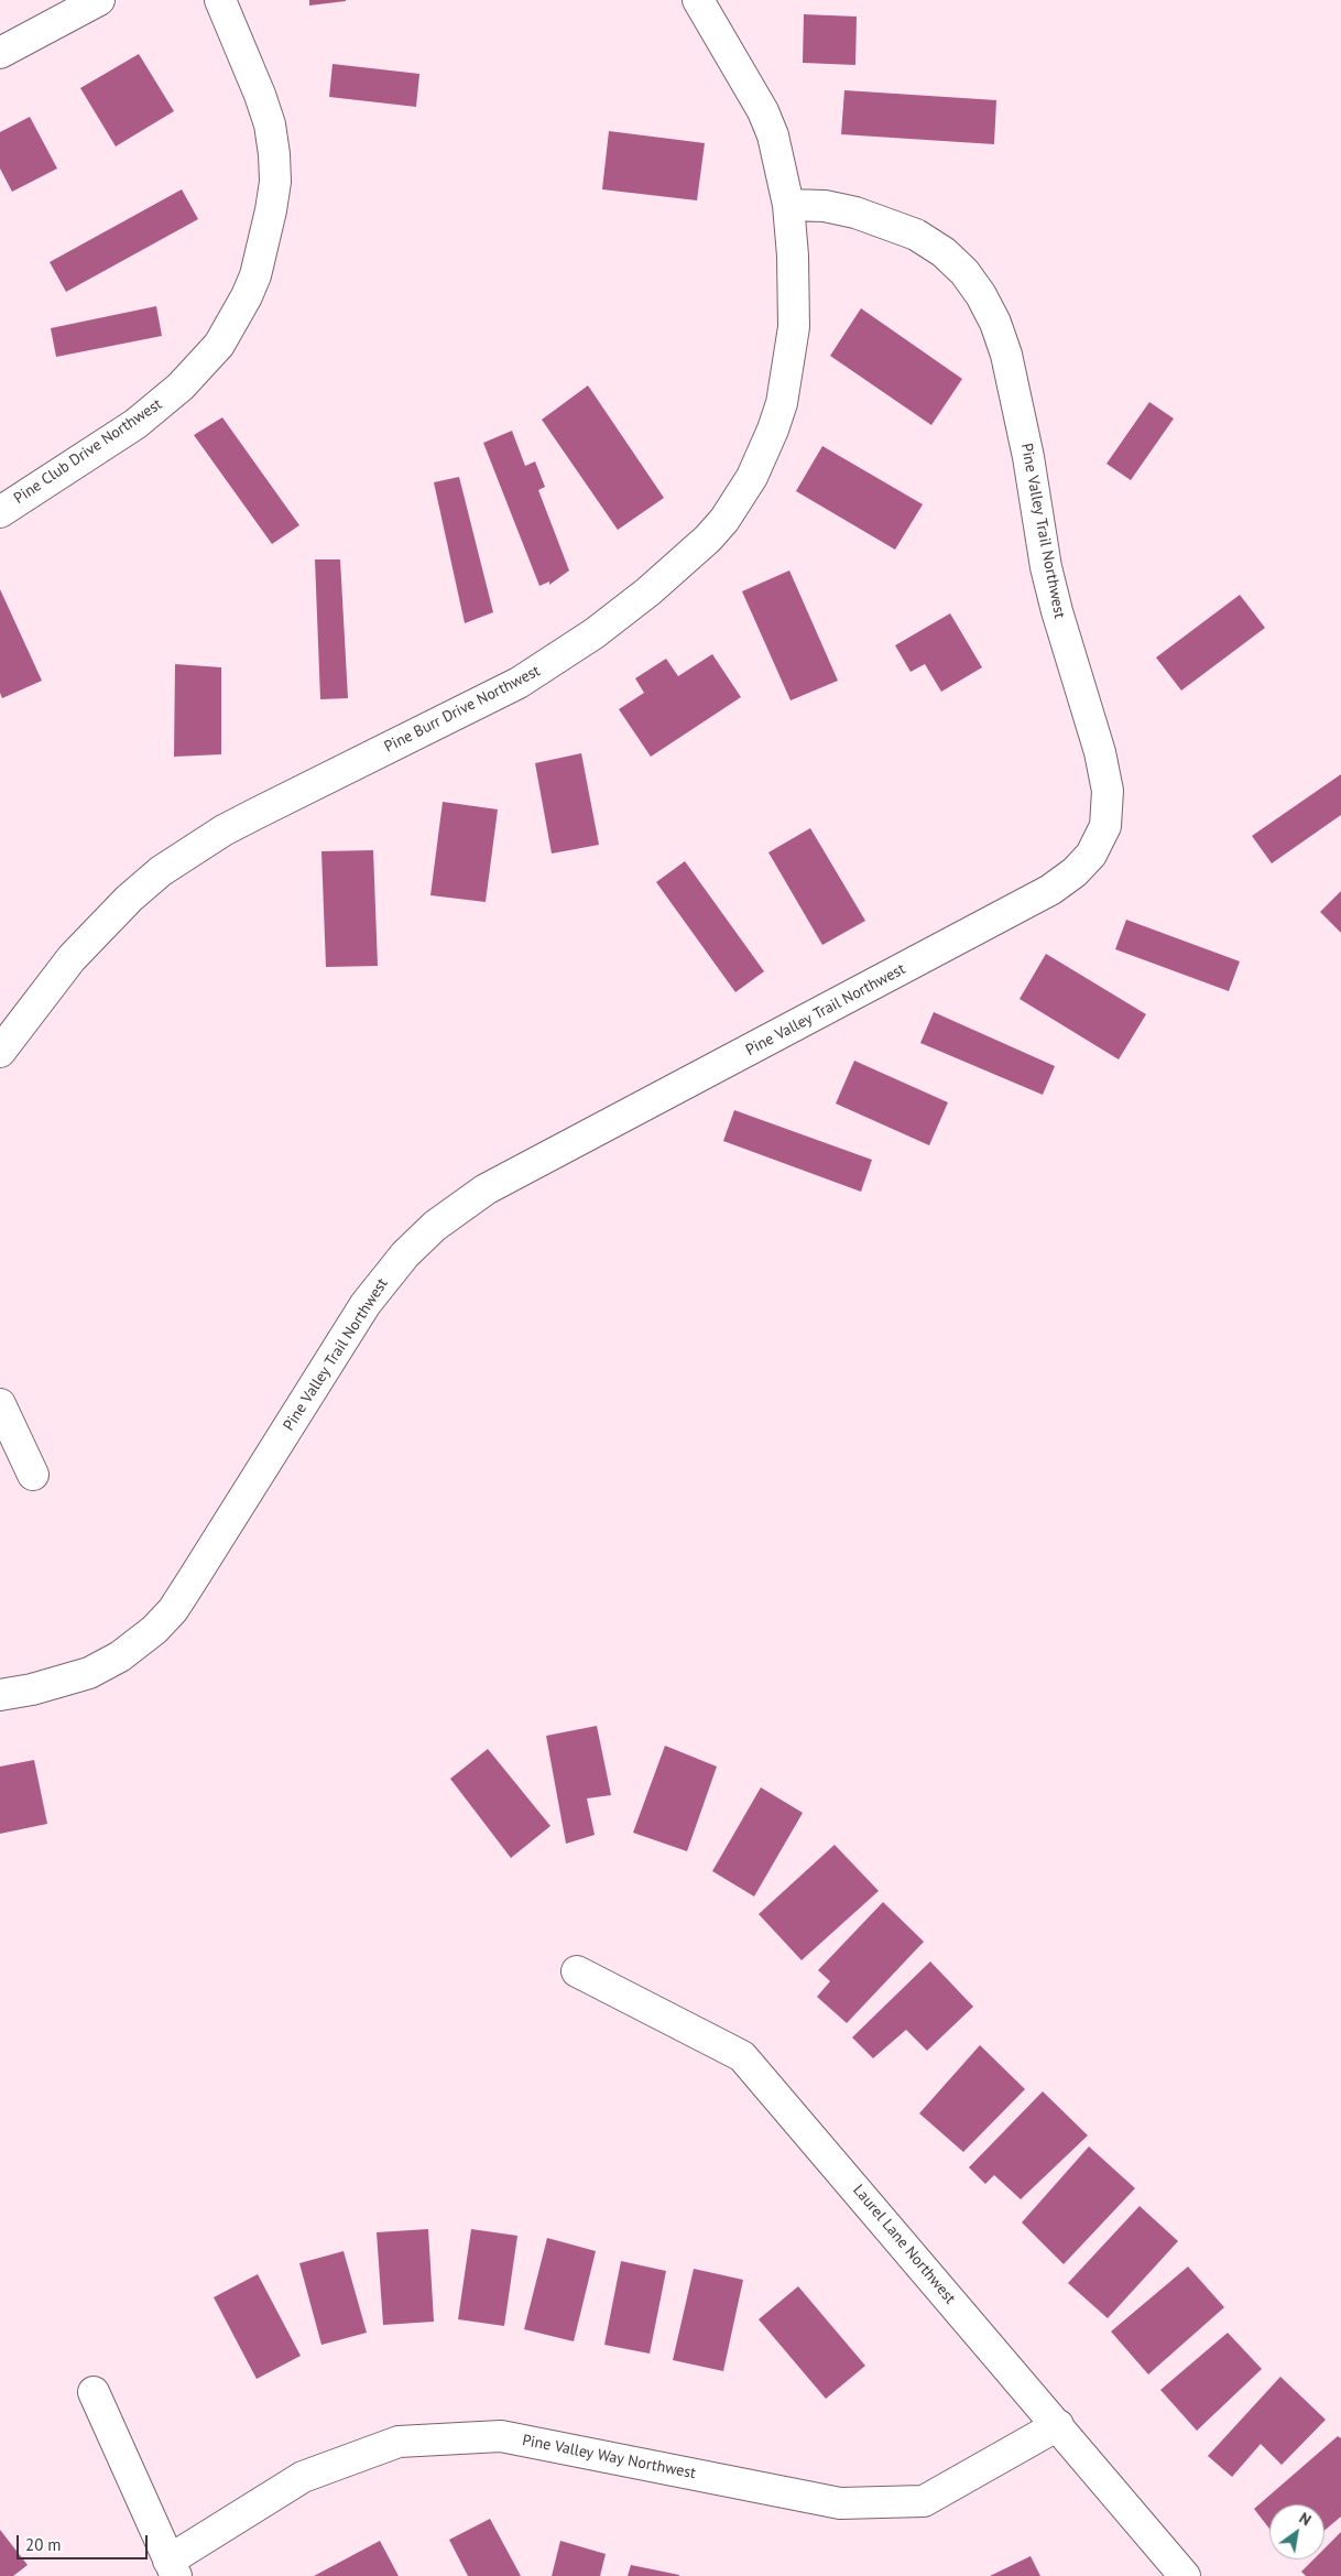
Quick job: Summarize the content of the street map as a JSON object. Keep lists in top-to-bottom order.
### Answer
{
  "streets": {
    "street": [
      "Pine Club Drive Northwest",
      "Pine Valley Trail Northwest",
      "Pine Burr Drive Northwest",
      "Laurel Lane Northwest",
      "Pine Valley Way Northwest"
    ]
  },
  "crossings": [
    ["Pine Valley Trail Northwest", "Pine Burr Drive Northwest"],
    ["Laurel Lane Northwest", "Pine Valley Way Northwest"]
  ],
  "scale_bar": "20 m",
  "north": "top right"
}
